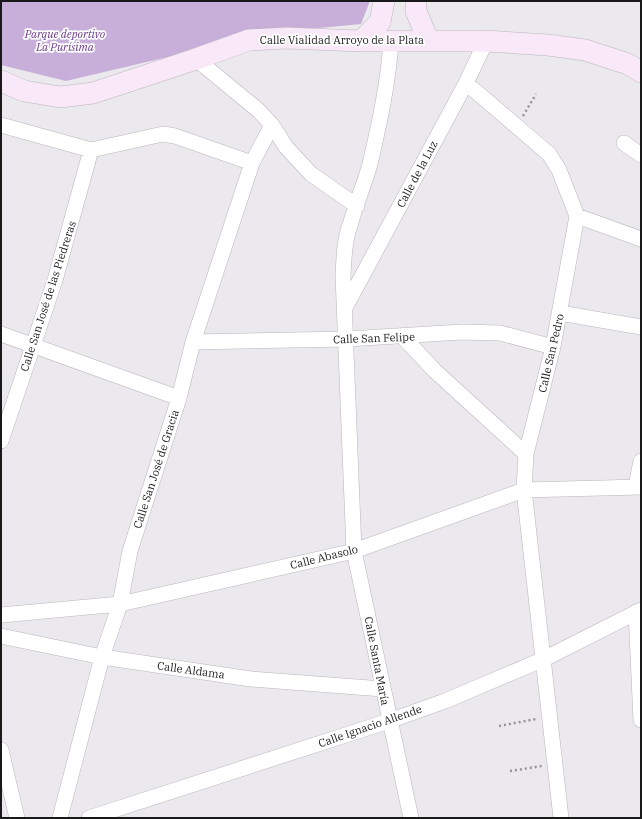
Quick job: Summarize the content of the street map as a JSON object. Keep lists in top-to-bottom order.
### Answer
{
  "streets": {
    "main road": ["Calle Vialidad Arroyo de la Plata"],
    "street": [
      "Calle de la Luz",
      "Calle San José de las Piedreras",
      "Calle San Felipe",
      "Calle San Pedro",
      "Calle San José de Gracia",
      "Calle Abasolo",
      "Calle Santa María",
      "Calle Aldama",
      "Calle Ignacio Allende"
    ]
  },
  "crossings": [
    ["Calle Vialidad Arroyo de la Plata", "Calle de la Luz"],
    ["Calle Vialidad Arroyo de la Plata", "Calle Santa María"],
    ["Calle de la Luz", "Calle Santa María"],
    ["Calle San Felipe", "Calle San Pedro"],
    ["Calle San Felipe", "Calle San José de Gracia"],
    ["Calle San Felipe", "Calle Santa María"],
    ["Calle San Pedro", "Calle Abasolo"],
    ["Calle San Pedro", "Calle Ignacio Allende"],
    ["Calle San José de Gracia", "Calle Abasolo"],
    ["Calle San José de Gracia", "Calle Aldama"],
    ["Calle Abasolo", "Calle Santa María"],
    ["Calle Santa María", "Calle Aldama"],
    ["Calle Santa María", "Calle Ignacio Allende"]
  ],
  "parks": ["Parque deportivo La Purísima"]
}
